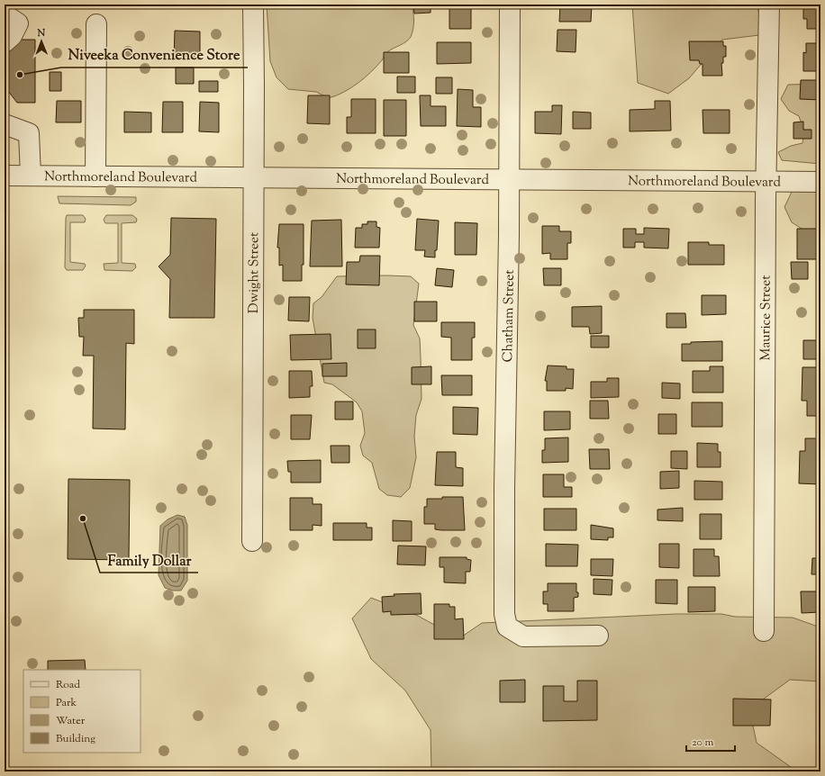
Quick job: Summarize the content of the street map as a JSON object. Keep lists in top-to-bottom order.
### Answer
{
  "streets": {
    "street": [
      "Northmoreland Boulevard",
      "Dwight Street",
      "Chatham Street",
      "Maurice Street"
    ]
  },
  "crossings": [
    ["Northmoreland Boulevard", "Dwight Street"],
    ["Northmoreland Boulevard", "Chatham Street"],
    ["Northmoreland Boulevard", "Maurice Street"]
  ],
  "places": ["Niveeka Convenience Store", "Family Dollar"],
  "legend": [
    "Road",
    "Park",
    "Water",
    "Building"
  ],
  "scale_bar": "20 m",
  "north": "top"
}
